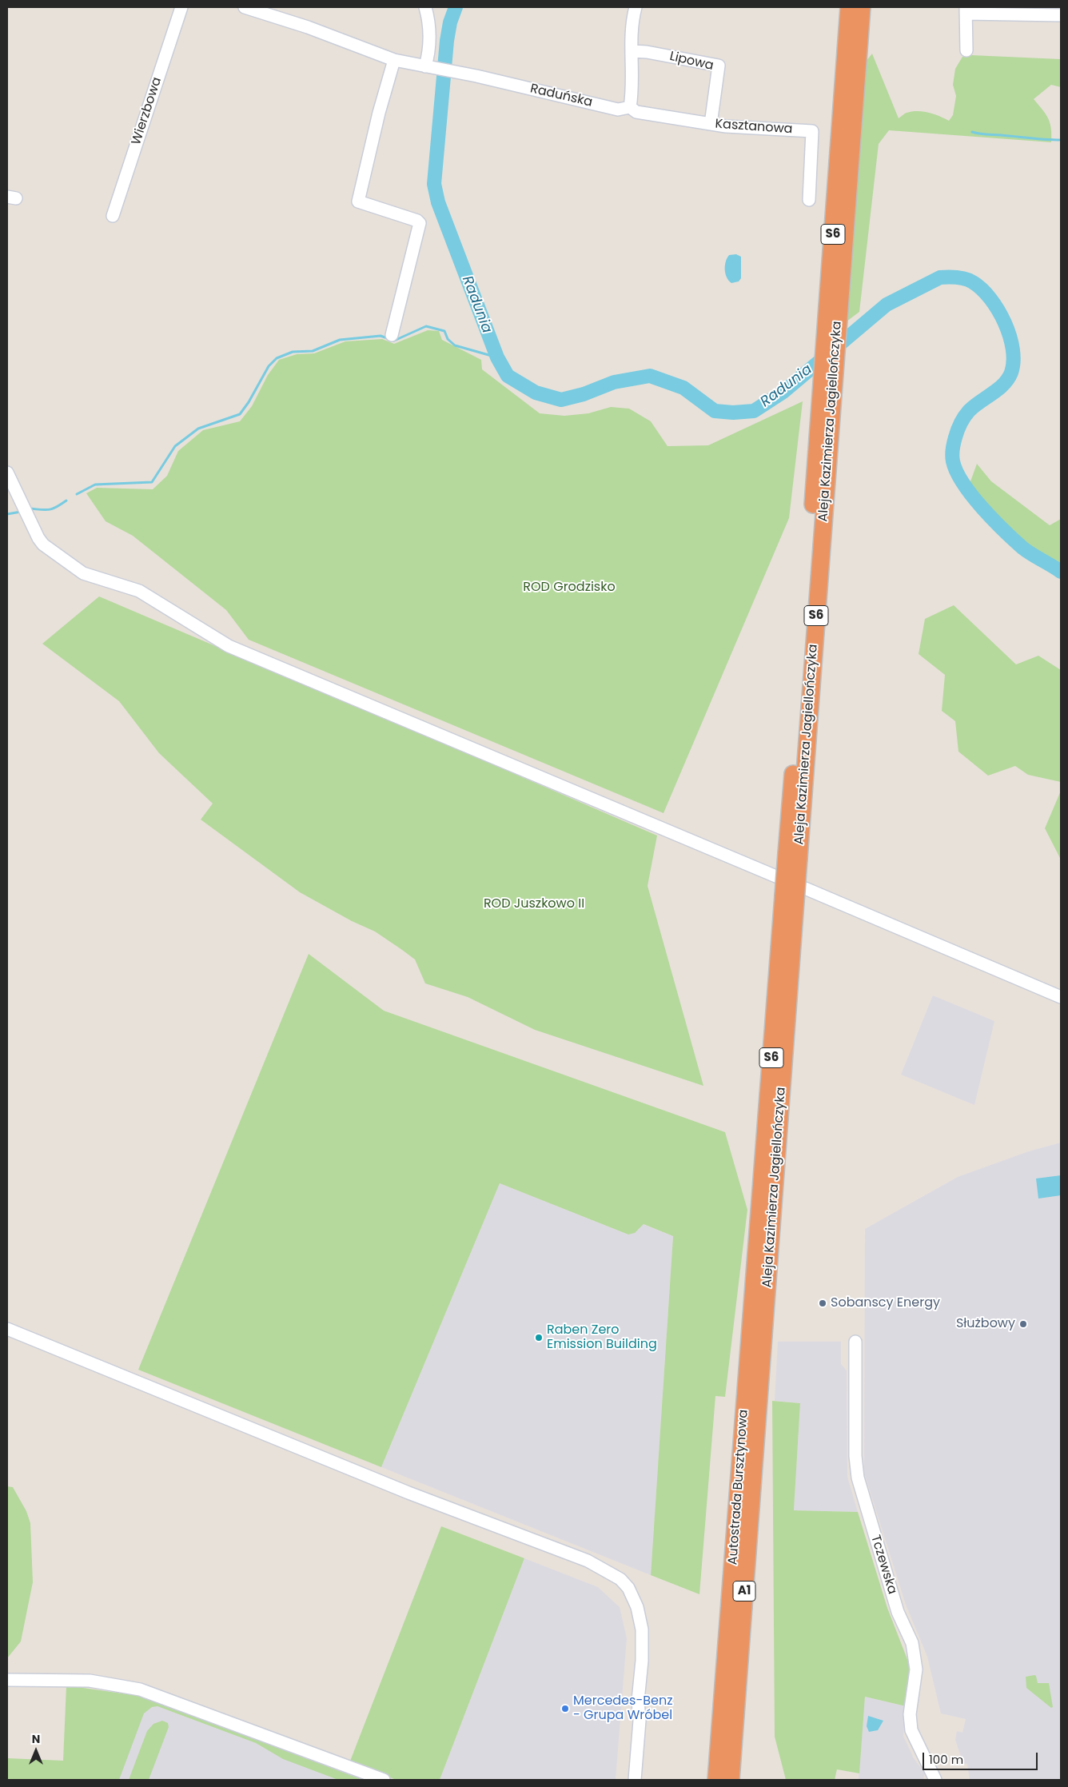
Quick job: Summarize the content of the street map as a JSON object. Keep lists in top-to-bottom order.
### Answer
{
  "streets": {
    "highway": [
      "S6",
      "Aleja Kazimierza Jagiellończyka",
      "Autostrada Bursztynowa",
      "A1"
    ],
    "street": [
      "Lipowa",
      "Raduńska",
      "Wierzbowa",
      "Kasztanowa",
      "Tczewska"
    ]
  },
  "crossings": [
    ["Lipowa", "Kasztanowa"],
    ["Raduńska", "Kasztanowa"],
    ["Aleja Kazimierza Jagiellończyka", "Autostrada Bursztynowa"]
  ],
  "water": ["Radunia"],
  "parks": ["ROD Grodzisko", "ROD Juszkowo II"],
  "places": [
    "Sobanscy Energy",
    "Służbowy",
    "Raben Zero Emission Building",
    "Mercedes-Benz - Grupa Wróbel"
  ],
  "scale_bar": "100 m",
  "north": "top"
}
